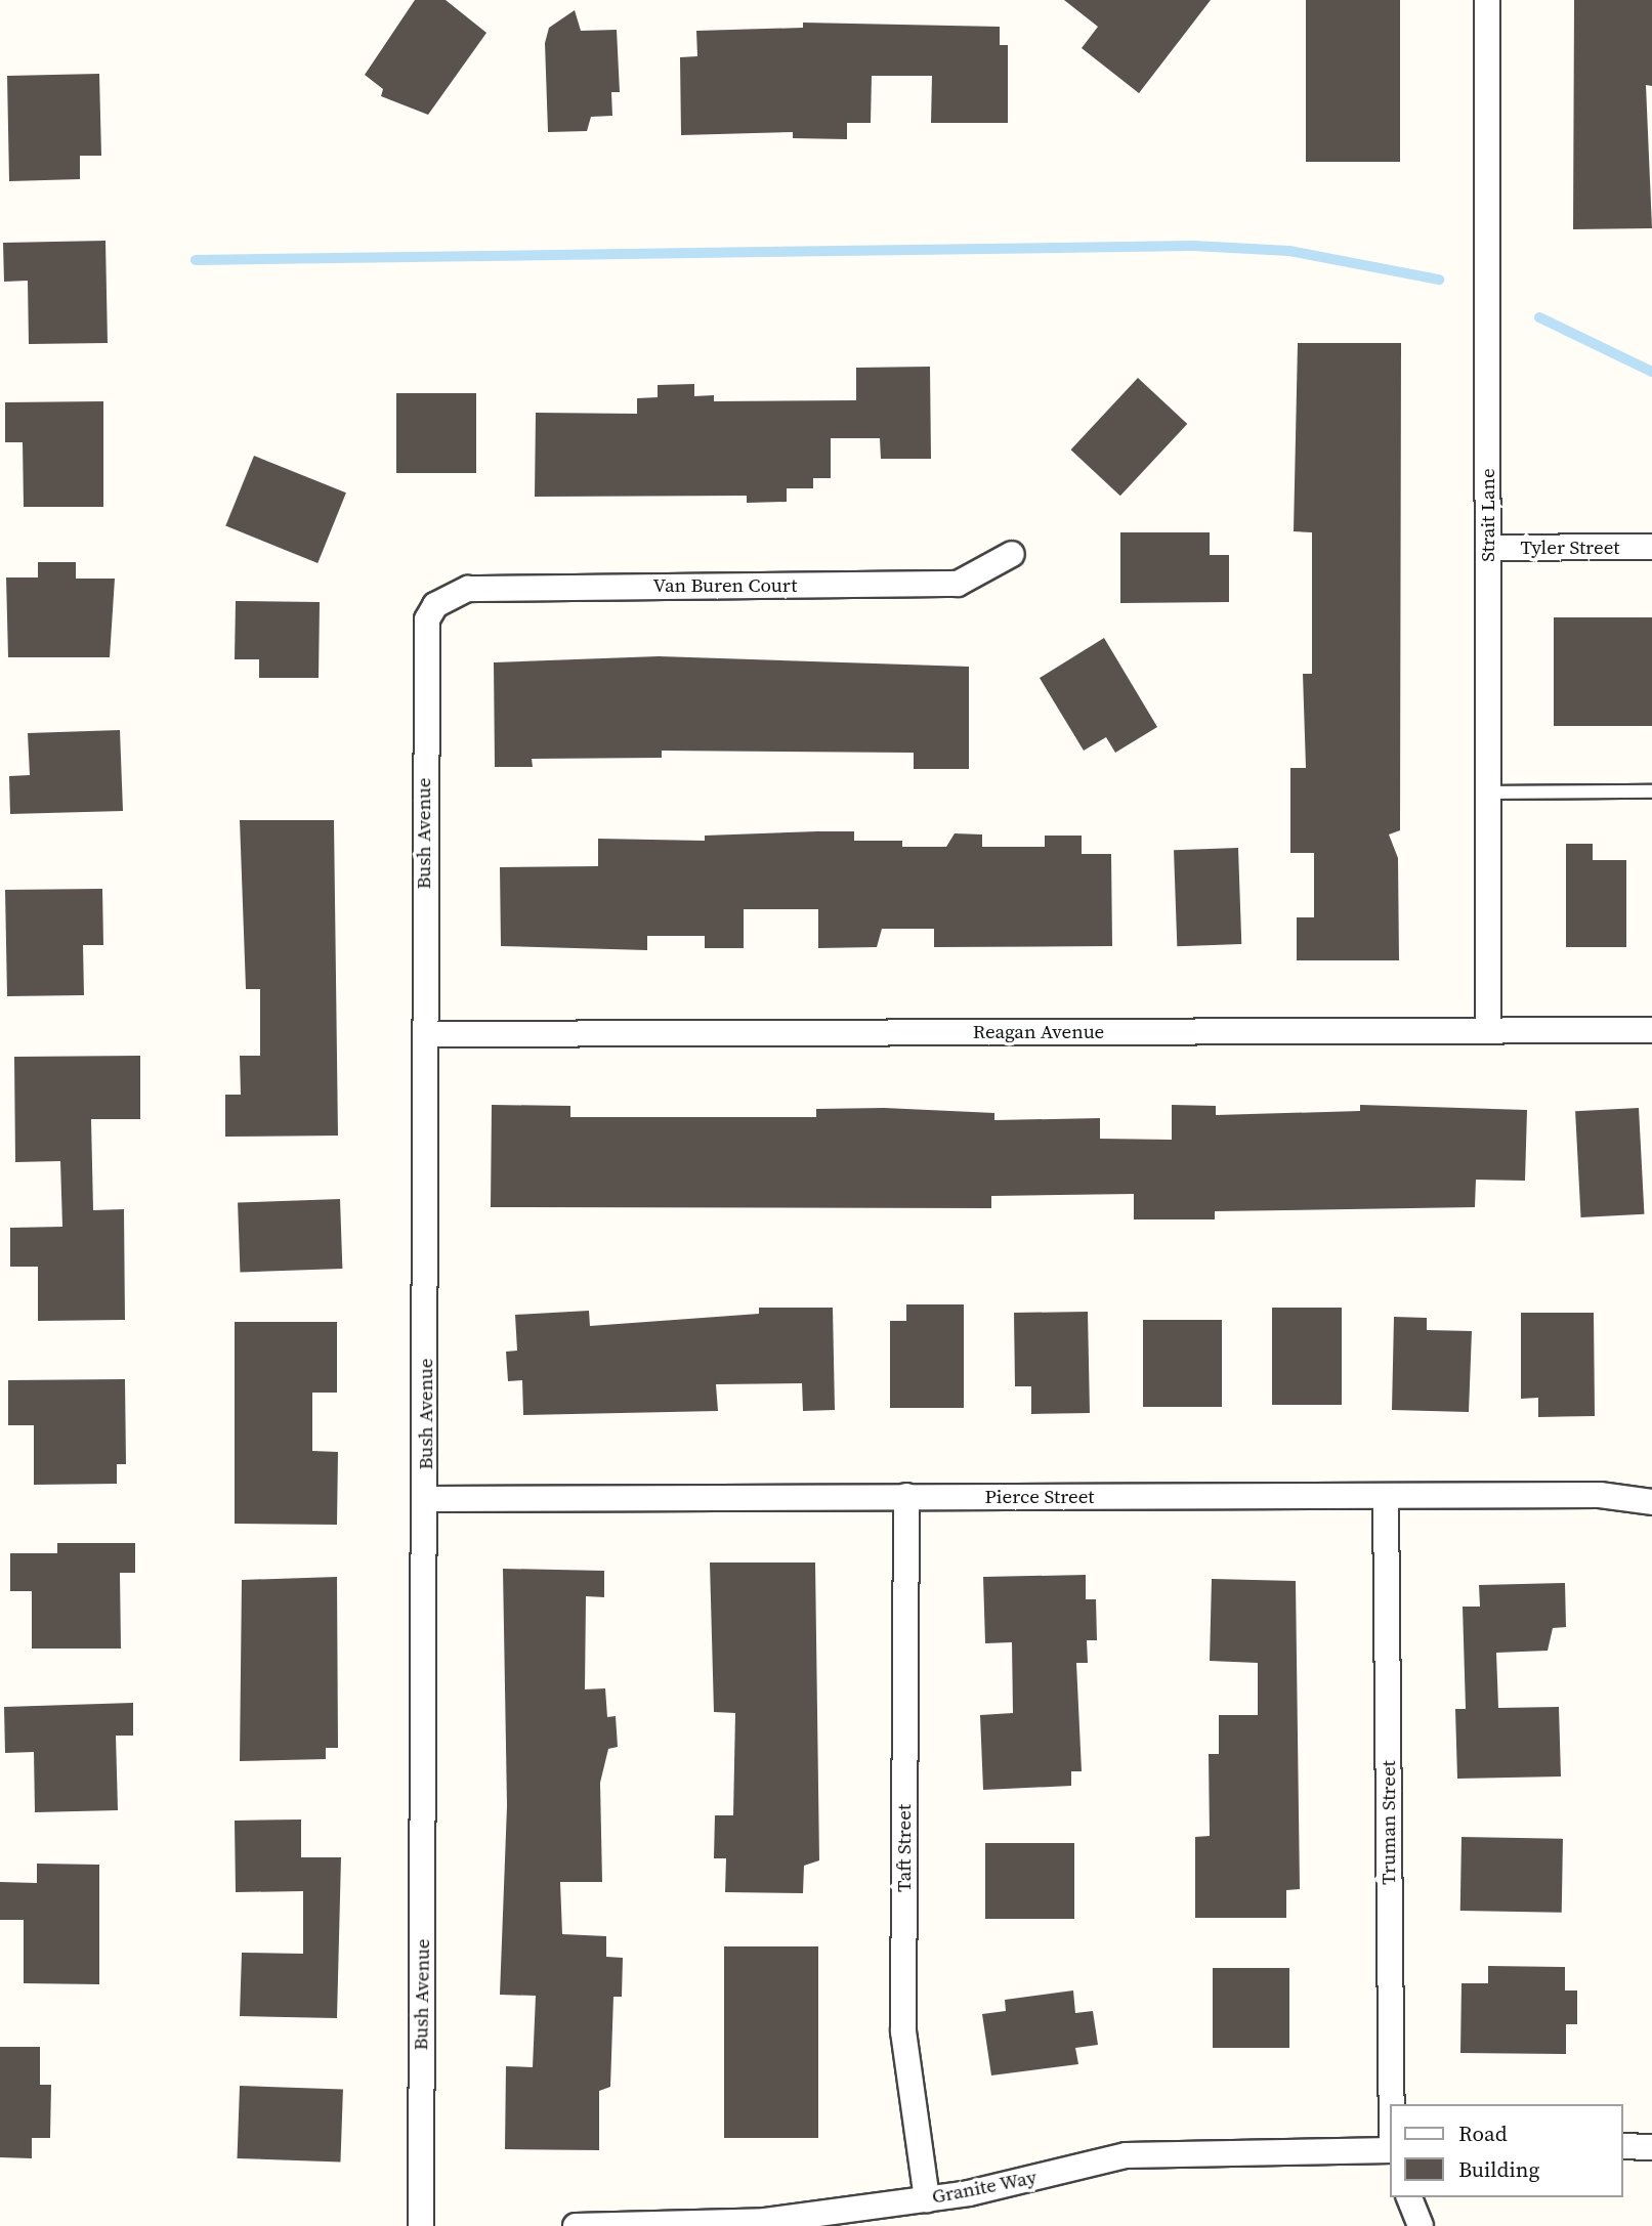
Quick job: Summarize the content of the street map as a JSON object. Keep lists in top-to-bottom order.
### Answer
{
  "streets": {
    "street": [
      "Strait Lane",
      "Tyler Street",
      "Van Buren Court",
      "Bush Avenue",
      "Reagan Avenue",
      "Pierce Street",
      "Truman Street",
      "Taft Street",
      "Granite Way"
    ]
  },
  "crossings": [
    ["Strait Lane", "Tyler Street"],
    ["Strait Lane", "Reagan Avenue"],
    ["Van Buren Court", "Bush Avenue"],
    ["Bush Avenue", "Reagan Avenue"],
    ["Bush Avenue", "Pierce Street"],
    ["Pierce Street", "Truman Street"],
    ["Pierce Street", "Taft Street"],
    ["Taft Street", "Granite Way"]
  ],
  "legend": ["Road", "Building"]
}
